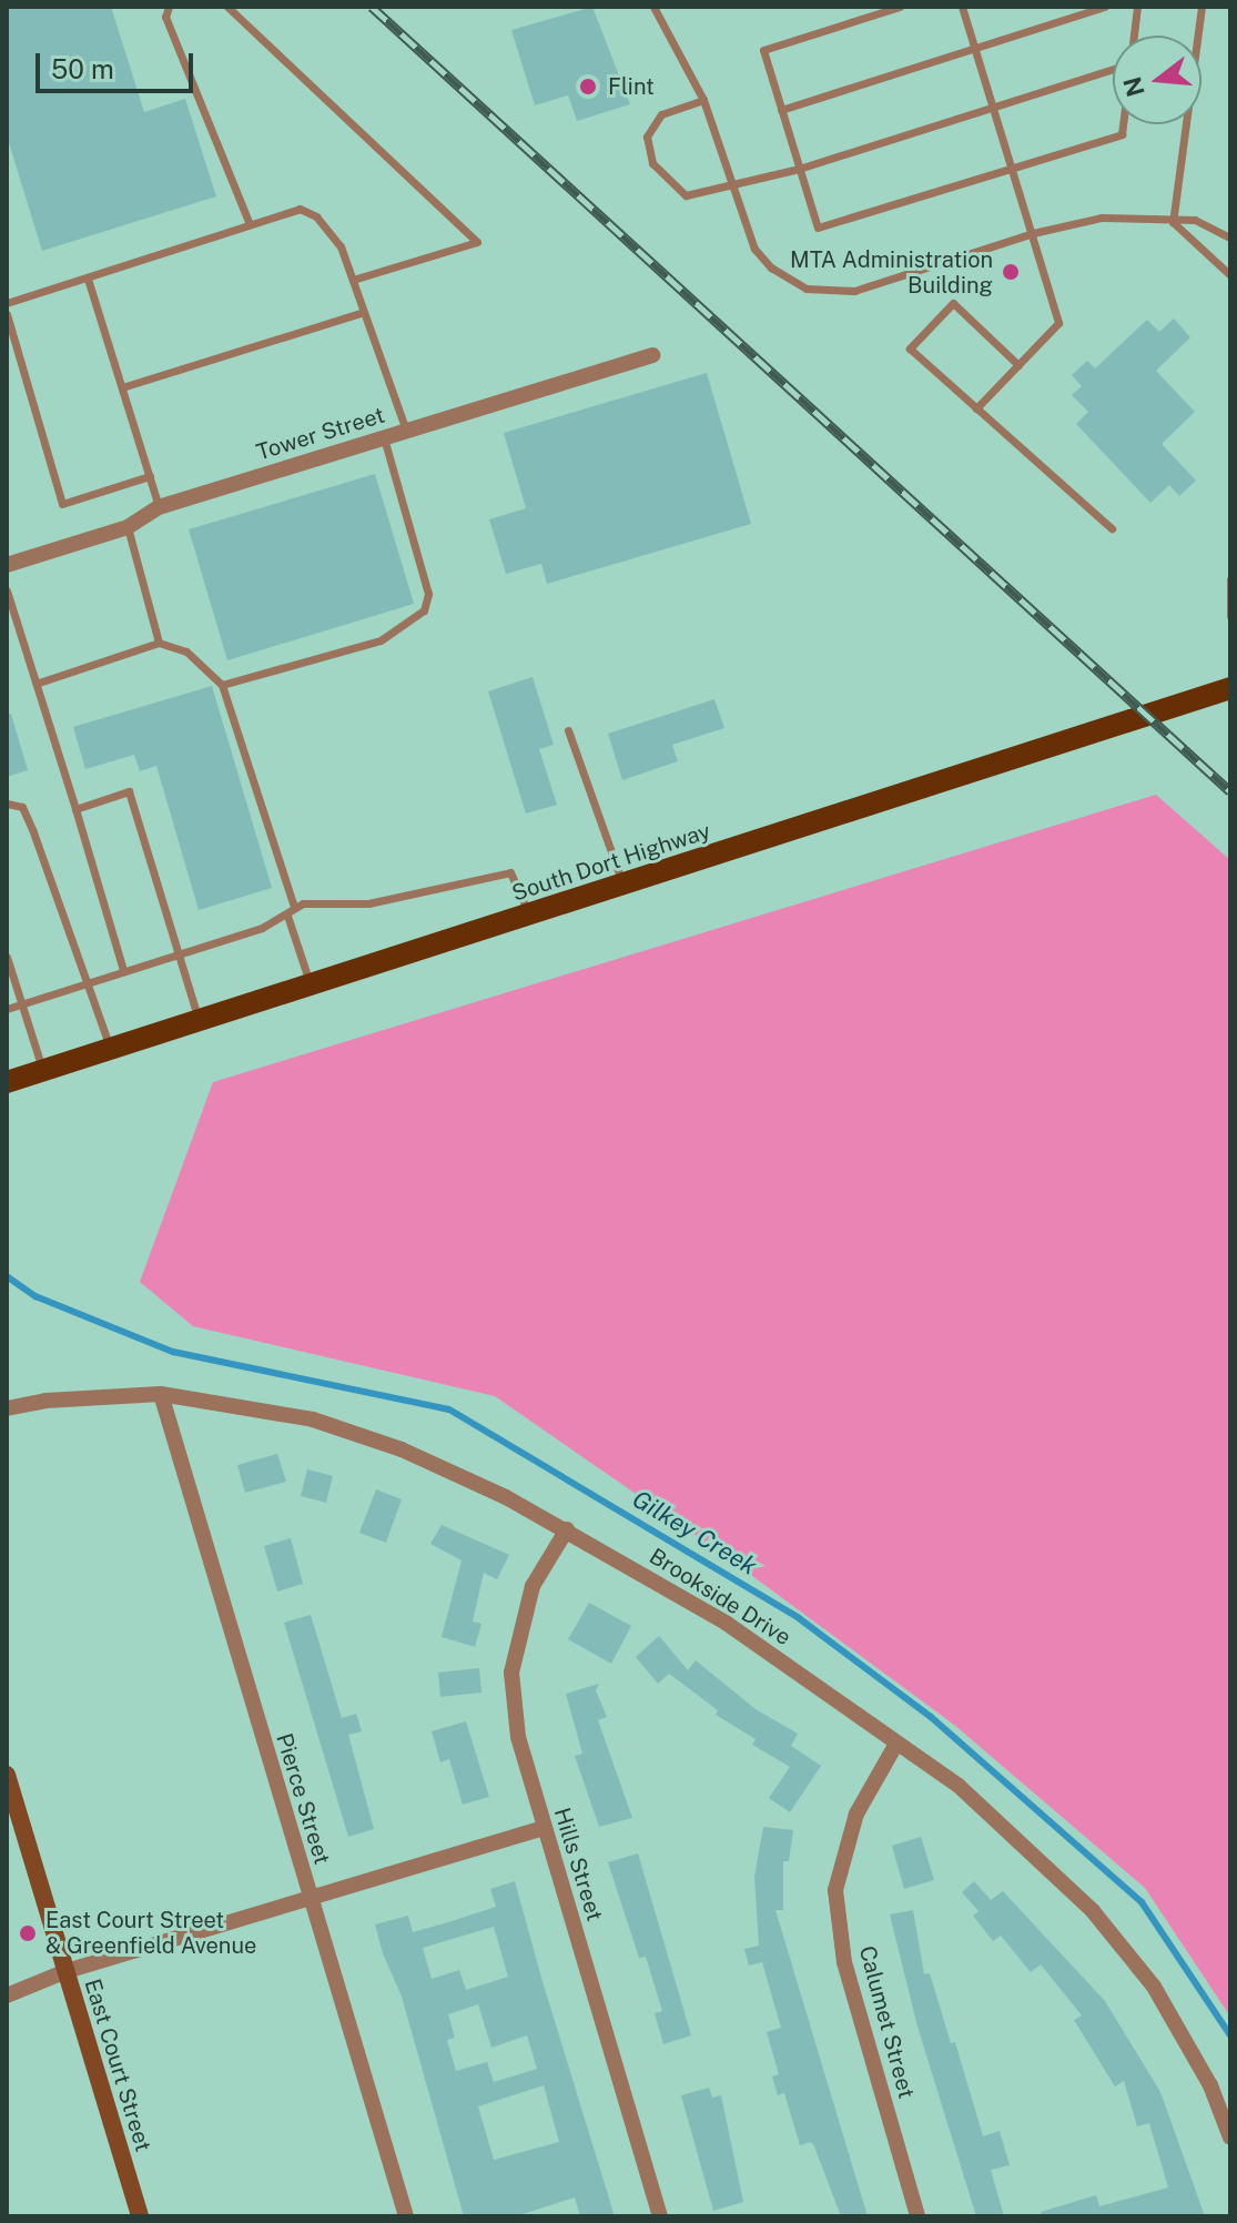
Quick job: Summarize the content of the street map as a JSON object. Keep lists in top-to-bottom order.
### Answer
{
  "streets": {
    "main road": ["South Dort Highway", "East Court Street"],
    "street": [
      "Tower Street",
      "Brookside Drive",
      "Pierce Street",
      "Hills Street",
      "Calumet Street"
    ]
  },
  "crossings": [
    ["Brookside Drive", "Pierce Street"],
    ["Brookside Drive", "Hills Street"],
    ["Brookside Drive", "Calumet Street"]
  ],
  "water": ["Gilkey Creek"],
  "places": ["Flint", "MTA Administration Building", "East Court Street & Greenfield Avenue"],
  "scale_bar": "50 m",
  "north": "left"
}
